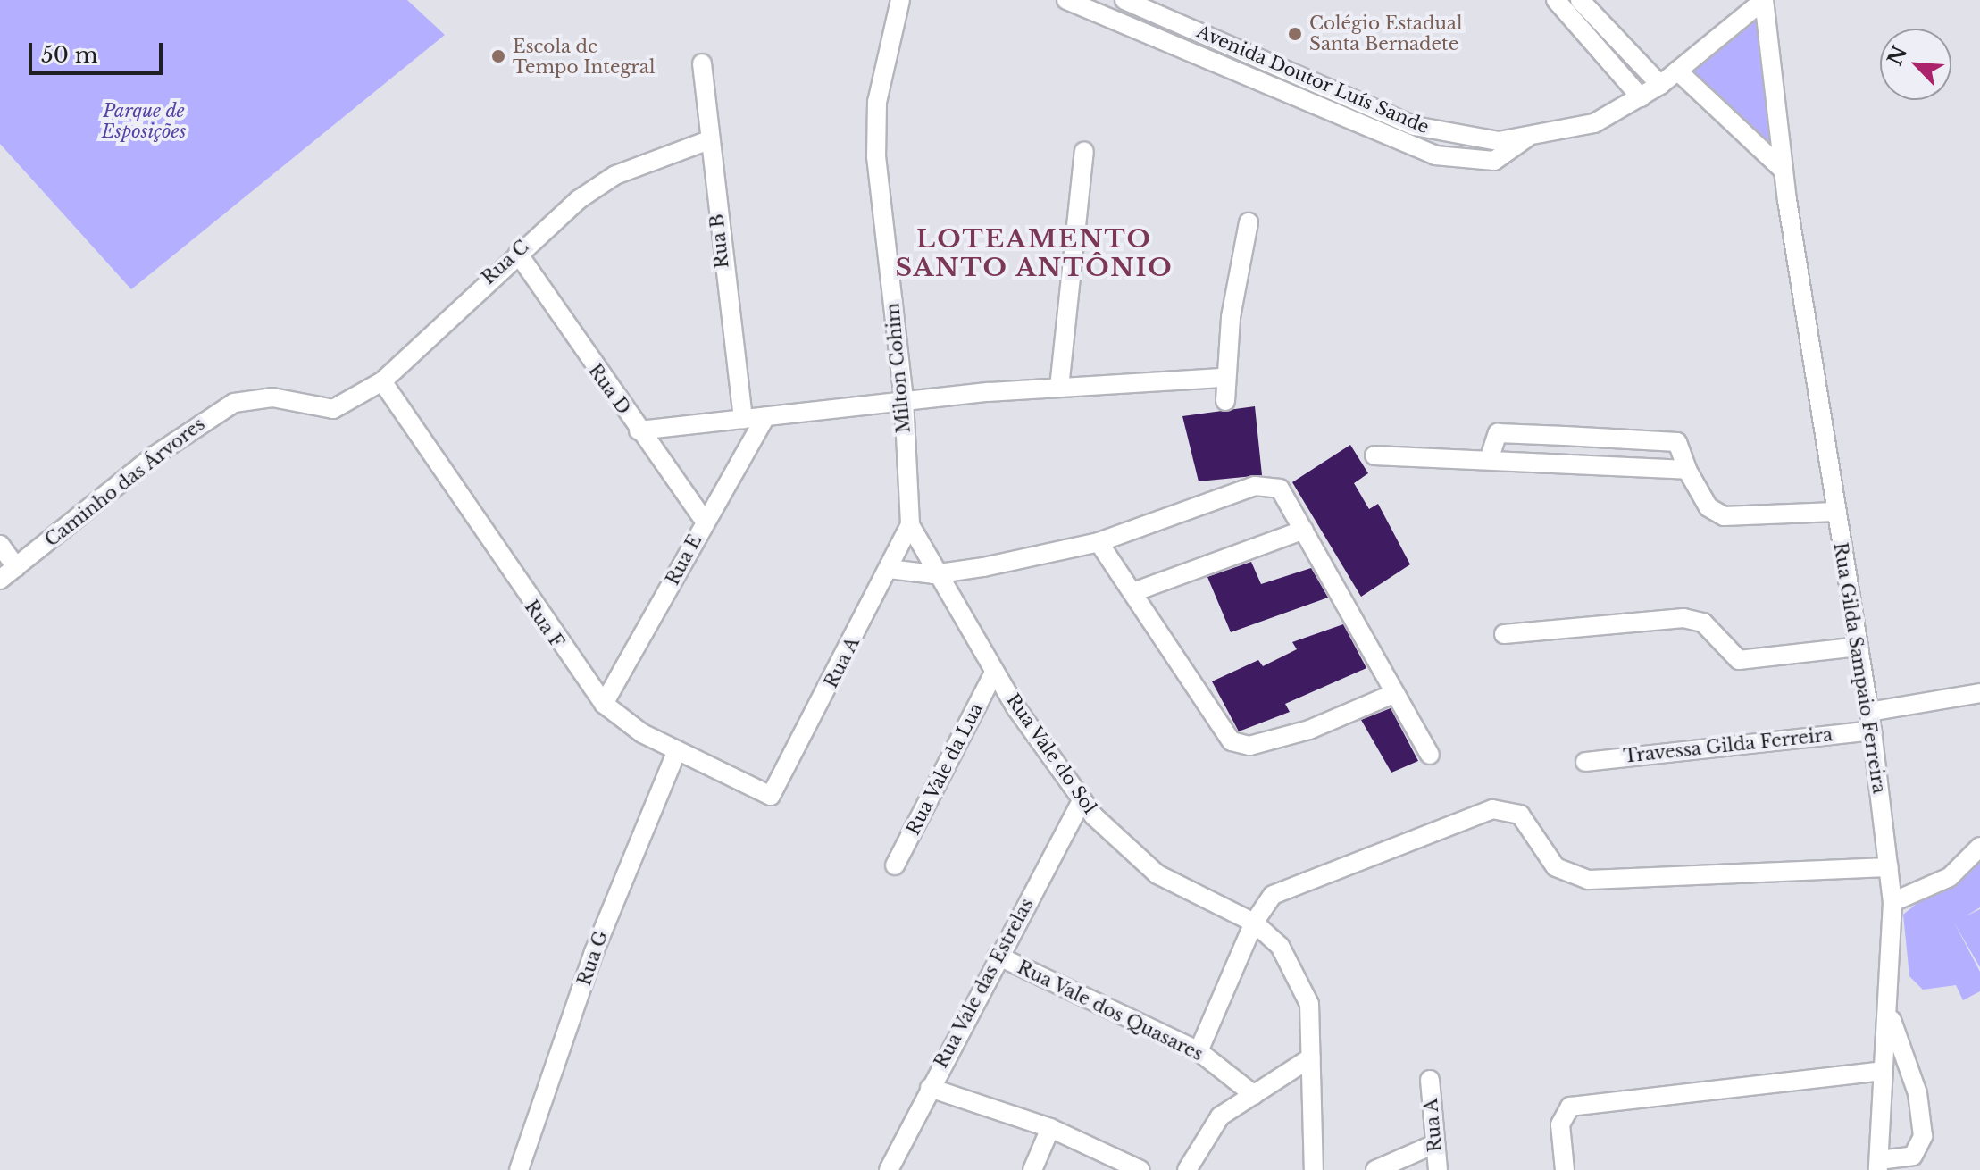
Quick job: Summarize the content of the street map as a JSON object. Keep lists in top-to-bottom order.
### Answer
{
  "streets": {
    "street": [
      "Avenida Doutor Luís Sande",
      "Rua B",
      "Rua C",
      "Milton Cohim",
      "Rua D",
      "Caminho das Árvores",
      "Rua E",
      "Rua F",
      "Rua A",
      "Rua Gilda Sampaio Ferreira",
      "Travessa Gilda Ferreira",
      "Rua Vale do Sol",
      "Rua Vale da Lua",
      "Rua G",
      "Rua Vale das Estrelas",
      "Rua Vale dos Quasares"
    ]
  },
  "crossings": [
    ["Avenida Doutor Luís Sande", "Rua Gilda Sampaio Ferreira"],
    ["Rua B", "Rua C"],
    ["Rua C", "Rua D"],
    ["Rua C", "Caminho das Árvores"],
    ["Rua C", "Rua F"],
    ["Milton Cohim", "Rua A"],
    ["Milton Cohim", "Rua Vale do Sol"],
    ["Rua D", "Rua E"],
    ["Rua E", "Rua F"],
    ["Rua F", "Rua A"],
    ["Rua F", "Rua G"],
    ["Rua A", "Rua Vale do Sol"],
    ["Rua Gilda Sampaio Ferreira", "Travessa Gilda Ferreira"],
    ["Rua Vale do Sol", "Rua Vale da Lua"],
    ["Rua Vale do Sol", "Rua Vale das Estrelas"],
    ["Rua Vale das Estrelas", "Rua Vale dos Quasares"]
  ],
  "districts": ["LOTEAMENTO SANTO ANTÔNIO"],
  "parks": ["Parque de Esposições"],
  "places": ["Colégio Estadual Santa Bernadete", "Escola de Tempo Integral"],
  "scale_bar": "50 m",
  "north": "top left"
}
